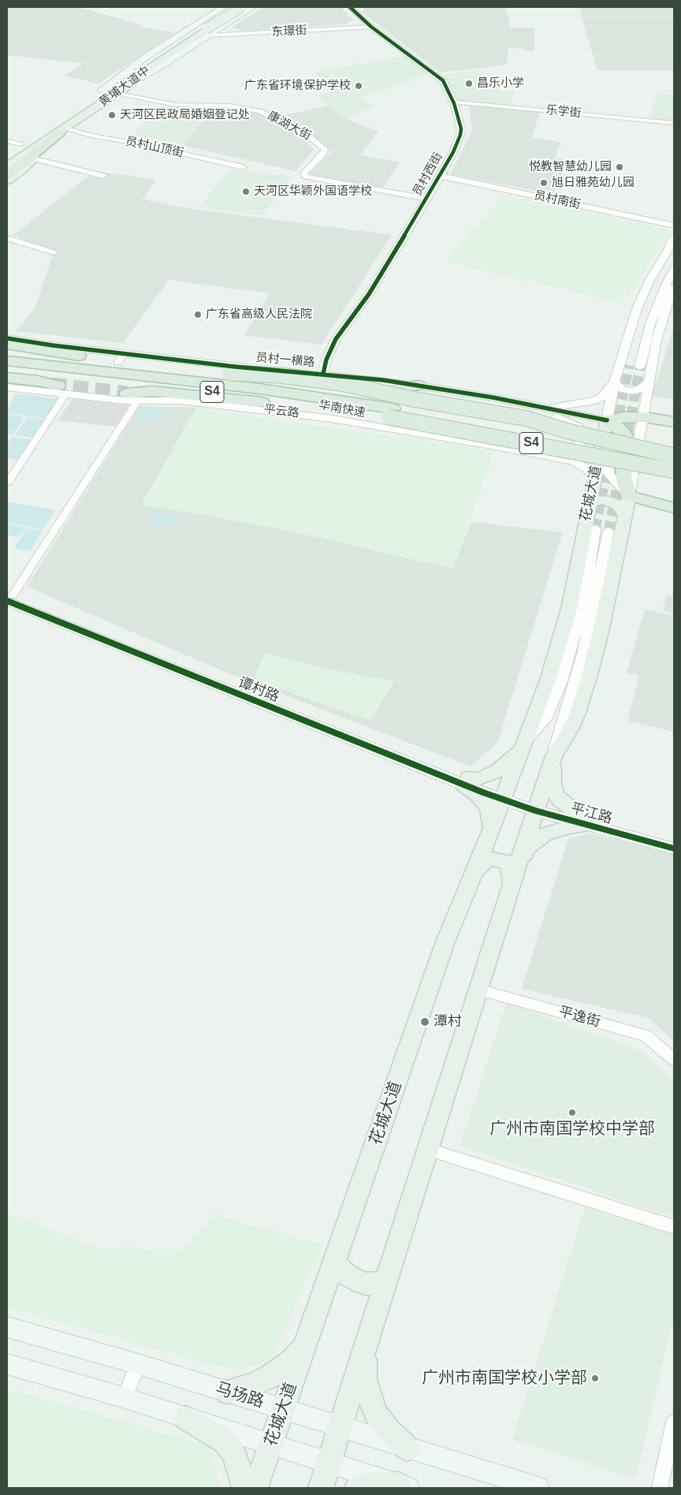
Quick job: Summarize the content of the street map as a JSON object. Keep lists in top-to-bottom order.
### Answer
{
  "streets": {
    "highway": ["S4", "华南快速"],
    "main road": ["黄埔大道中", "花城大道", "马场路"],
    "street": [
      "东璟街",
      "乐学街",
      "康湖大街",
      "员村山顶街",
      "员村西街",
      "员村南街",
      "员村一横路",
      "平云路",
      "谭村路",
      "平江路",
      "平逸街"
    ]
  },
  "crossings": [
    ["东璟街", "黄埔大道中"],
    ["东璟街", "员村西街"],
    ["黄埔大道中", "康湖大街"],
    ["黄埔大道中", "员村山顶街"],
    ["乐学街", "员村西街"],
    ["康湖大街", "员村西街"],
    ["员村西街", "员村南街"],
    ["员村西街", "员村一横路"],
    ["员村一横路", "花城大道"],
    ["平云路", "花城大道"],
    ["花城大道", "谭村路"],
    ["花城大道", "平江路"],
    ["花城大道", "平逸街"],
    ["花城大道", "马场路"],
    ["谭村路", "平江路"]
  ],
  "places": [
    "昌乐小学",
    "广东省环境保护学校",
    "天河区民政局婚姻登记处",
    "悦教智慧幼儿园",
    "旭日雅苑幼儿园",
    "天河区华颖外国语学校",
    "广东省高级人民法院",
    "潭村",
    "广州市南国学校中学部",
    "广州市南国学校小学部"
  ]
}
